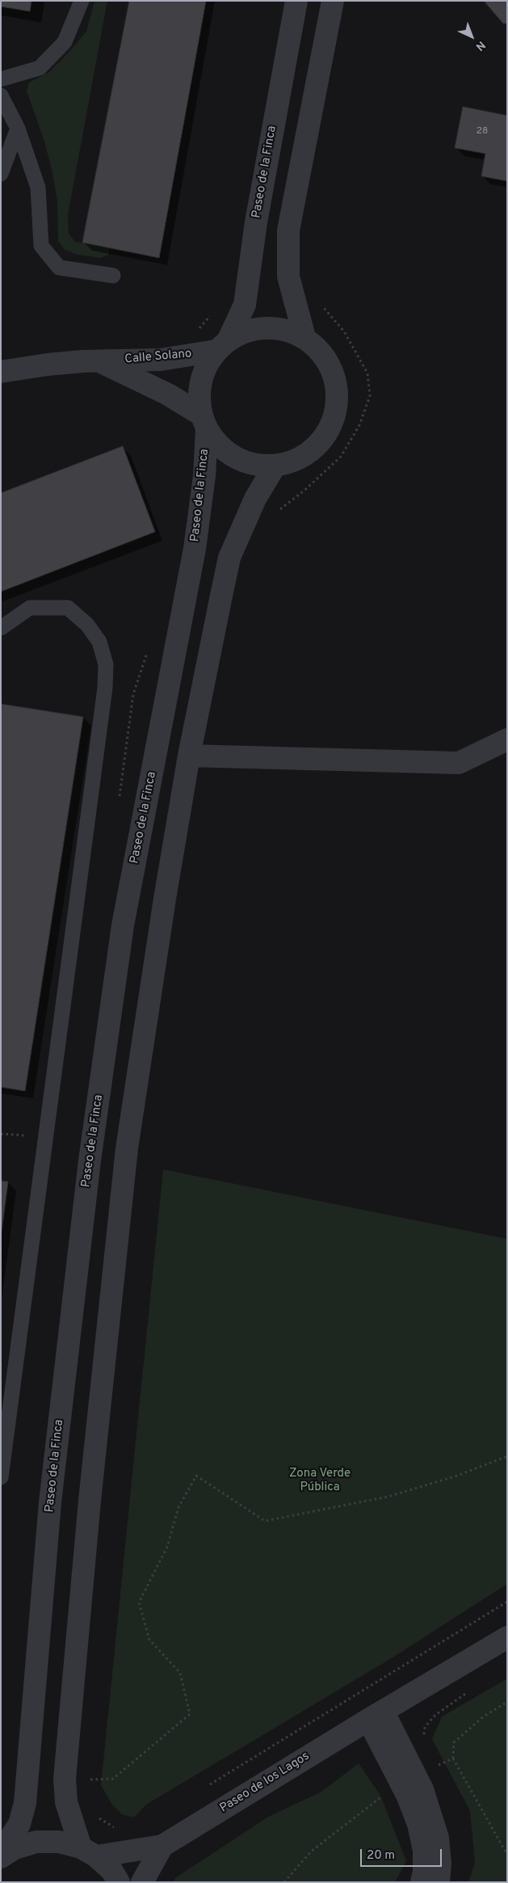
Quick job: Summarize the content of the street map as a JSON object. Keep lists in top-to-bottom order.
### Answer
{
  "streets": {
    "street": ["Paseo de la Finca", "Calle Solano", "Paseo de los Lagos"]
  },
  "crossings": [
    ["Paseo de la Finca", "Calle Solano"]
  ],
  "parks": ["Zona Verde Pública"],
  "house_numbers": ["28"],
  "scale_bar": "20 m",
  "north": "bottom right"
}
